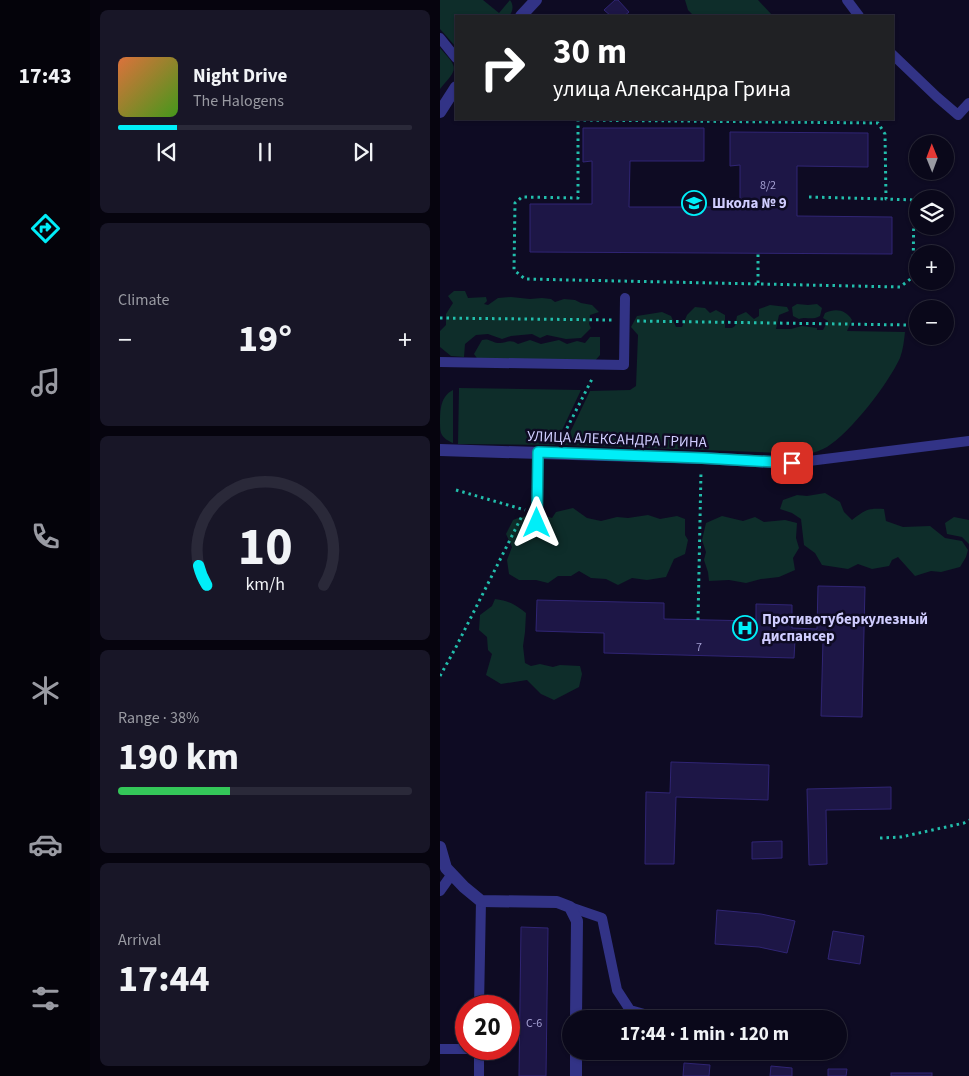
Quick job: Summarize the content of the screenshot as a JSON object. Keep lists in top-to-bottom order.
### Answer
{
  "streets": {
    "street": ["УЛИЦА АЛЕКСАНДРА ГРИНА"]
  },
  "places": {
    "school or university": ["Школа № 9"],
    "hospital": ["Противотуберкулезный диспансер"]
  },
  "house_numbers": ["8/2", "7", "С-6"],
  "north": "top",
  "page": {
    "tabs": "17:43",
    "turn": ["30 m", "улица Александра Грина"],
    "song": ["Night Drive", "The Halogens"],
    "map_buttons": ["+", "−"],
    "tile": [
      "Climate",
      ["Range · 38%", "190 km"],
      ["Arrival", "17:44"]
    ],
    "heat": ["−", "19°", "+"],
    "limit": "20",
    "trip": "17:44 · 1 min · 120 m",
    "gauge": ["10", "km/h"]
  }
}
